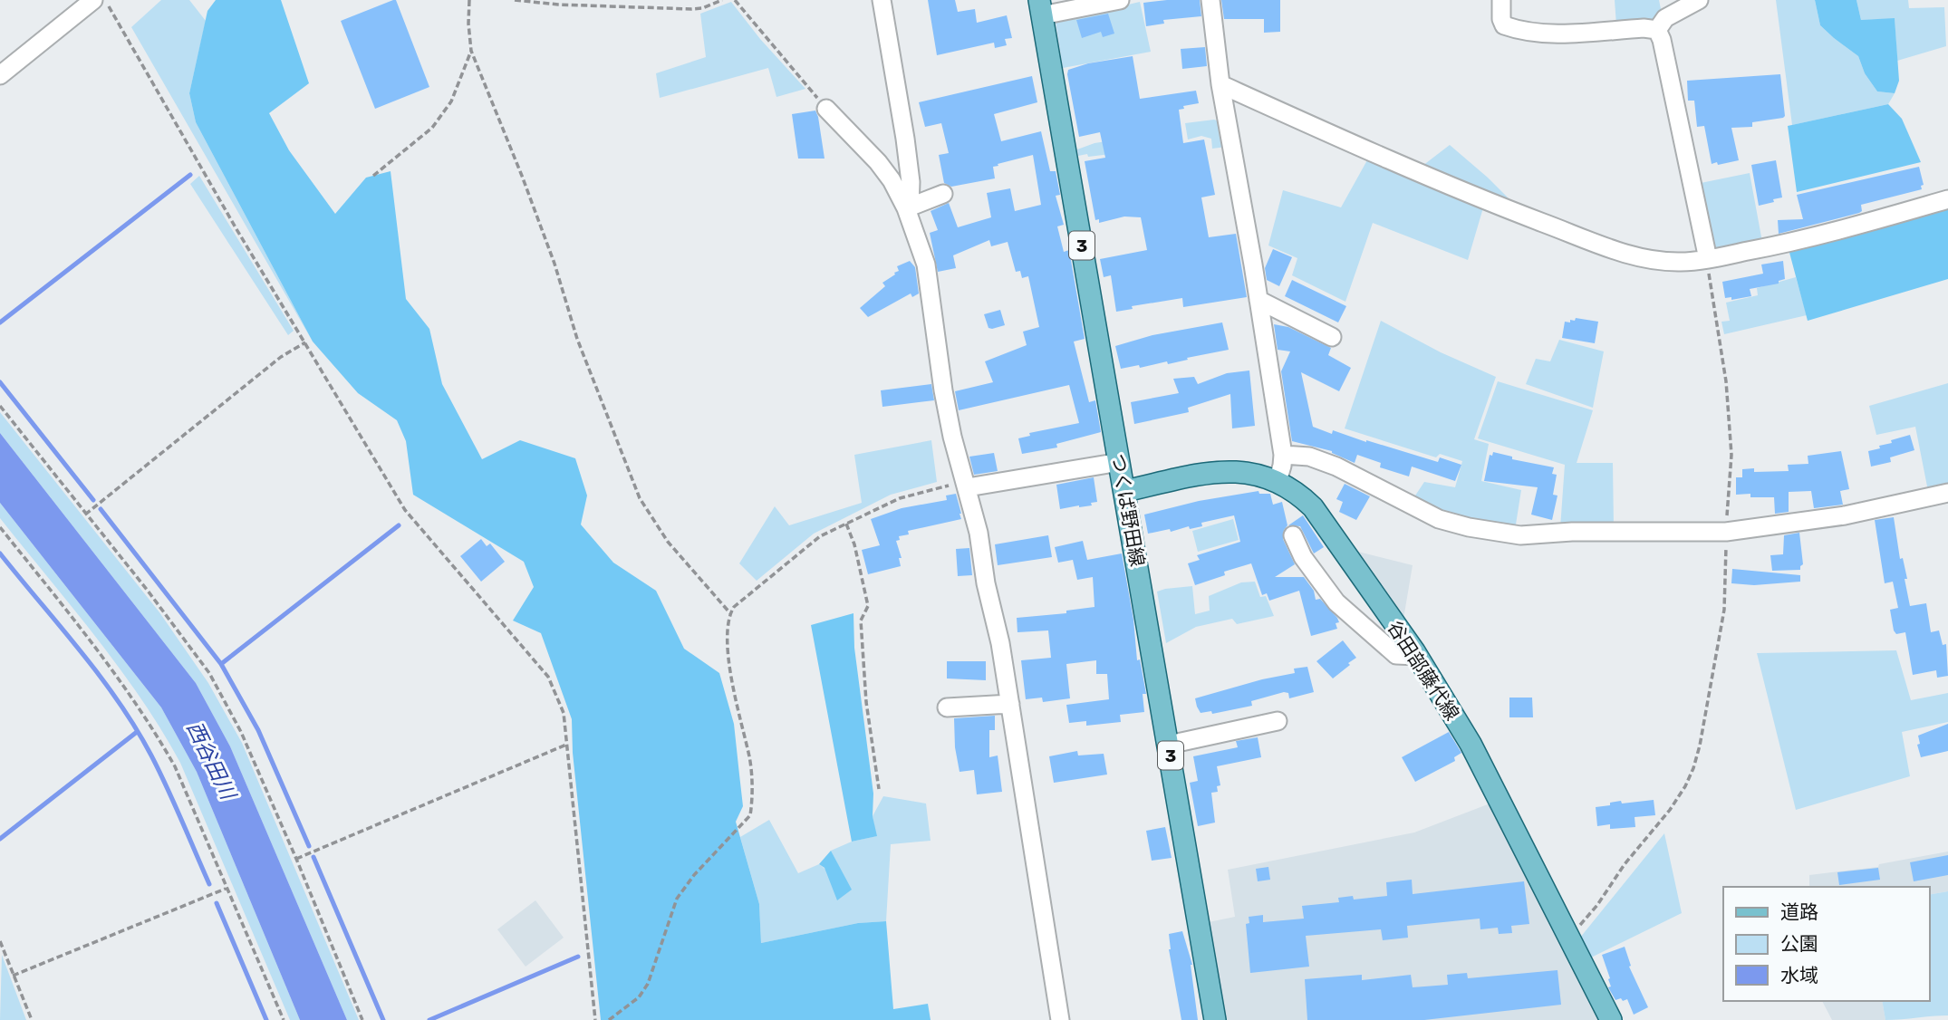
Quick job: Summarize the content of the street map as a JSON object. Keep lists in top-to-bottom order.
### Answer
{
  "streets": {
    "main road": ["3", "つくば野田線", "谷田部藤代線"]
  },
  "crossings": [
    ["つくば野田線", "谷田部藤代線"]
  ],
  "water": ["西谷田川"],
  "legend": ["道路", "公園", "水域"]
}
